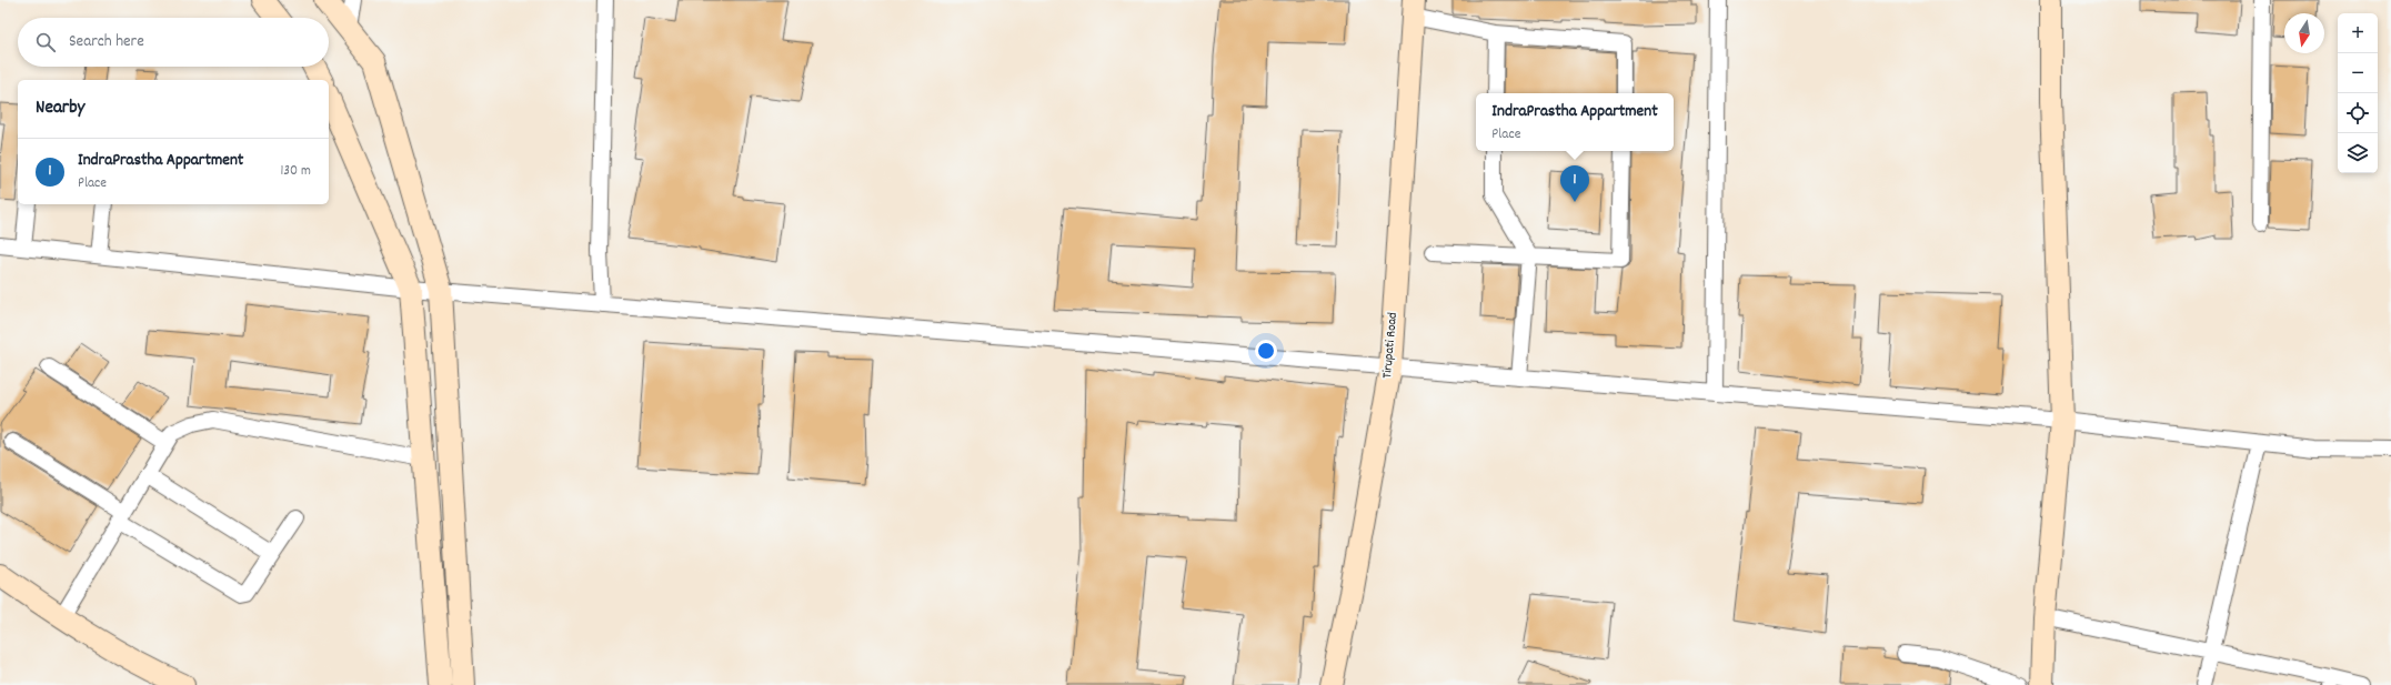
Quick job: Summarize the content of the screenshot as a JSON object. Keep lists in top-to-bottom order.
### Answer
{
  "streets": {
    "street": ["Tirupati Road"]
  },
  "north": "bottom",
  "page": {
    "map_buttons": ["+", "−"],
    "search": "Search here",
    "heading": "Nearby",
    "popup": ["IndraPrastha Appartment", "Place"],
    "list": [
      {
        "mark": "1",
        "name": "IndraPrastha Appartment",
        "note": "Place",
        "value": "130 m"
      }
    ],
    "pins": "1"
  }
}
